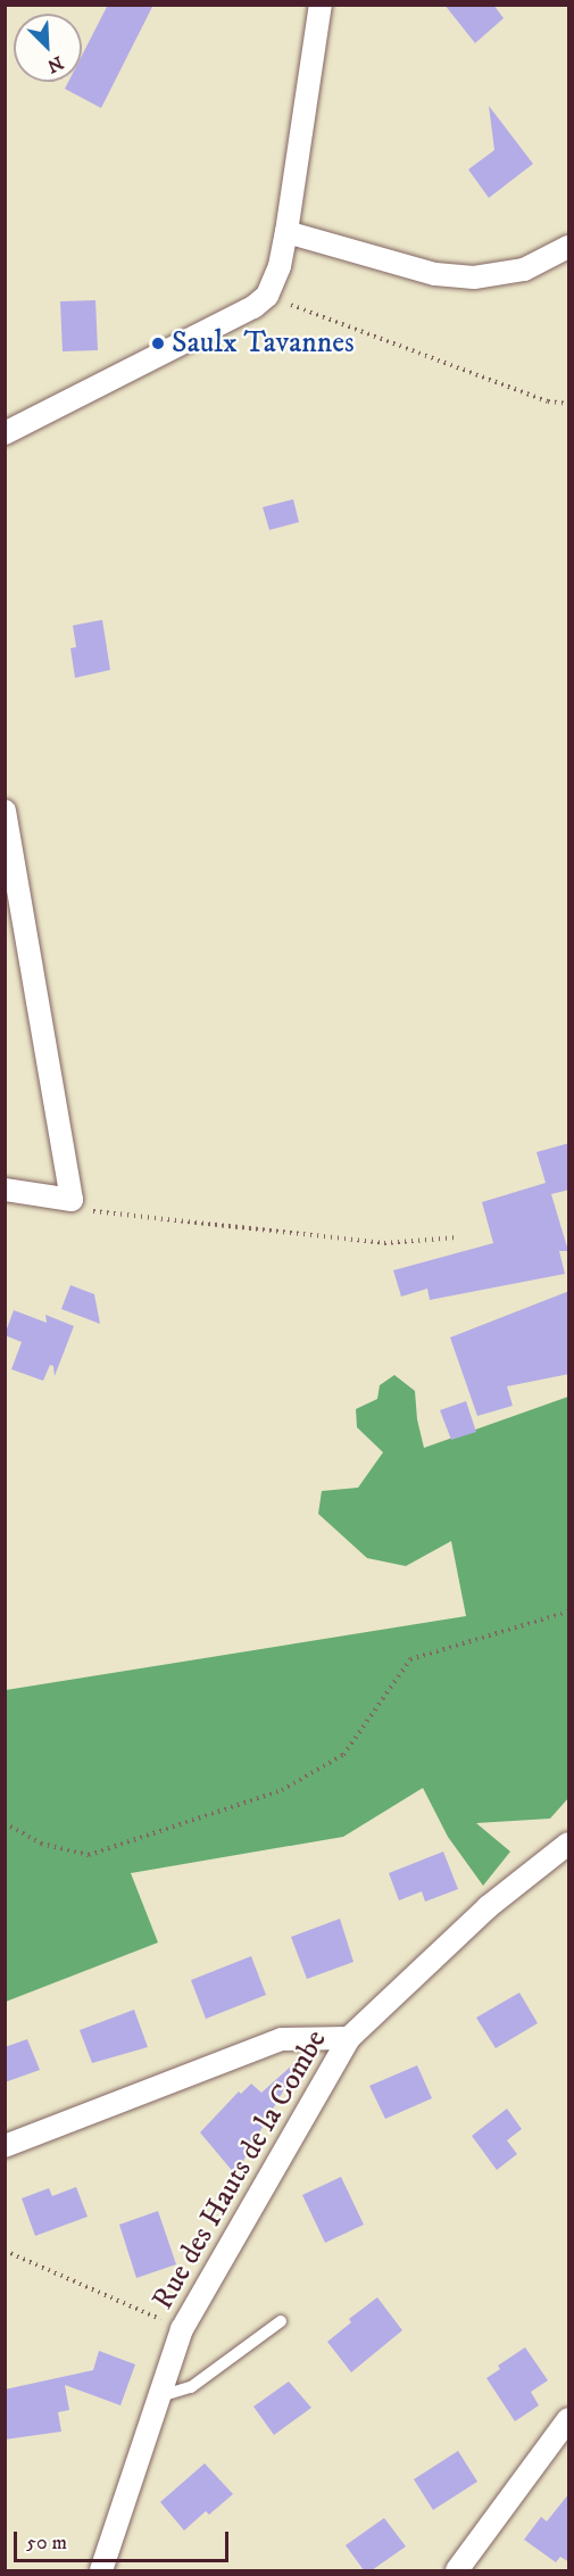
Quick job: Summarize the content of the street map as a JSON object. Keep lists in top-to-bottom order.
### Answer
{
  "streets": {
    "street": ["Rue des Hauts de la Combe"]
  },
  "places": ["Saulx Tavannes"],
  "scale_bar": "50 m",
  "north": "bottom right"
}
